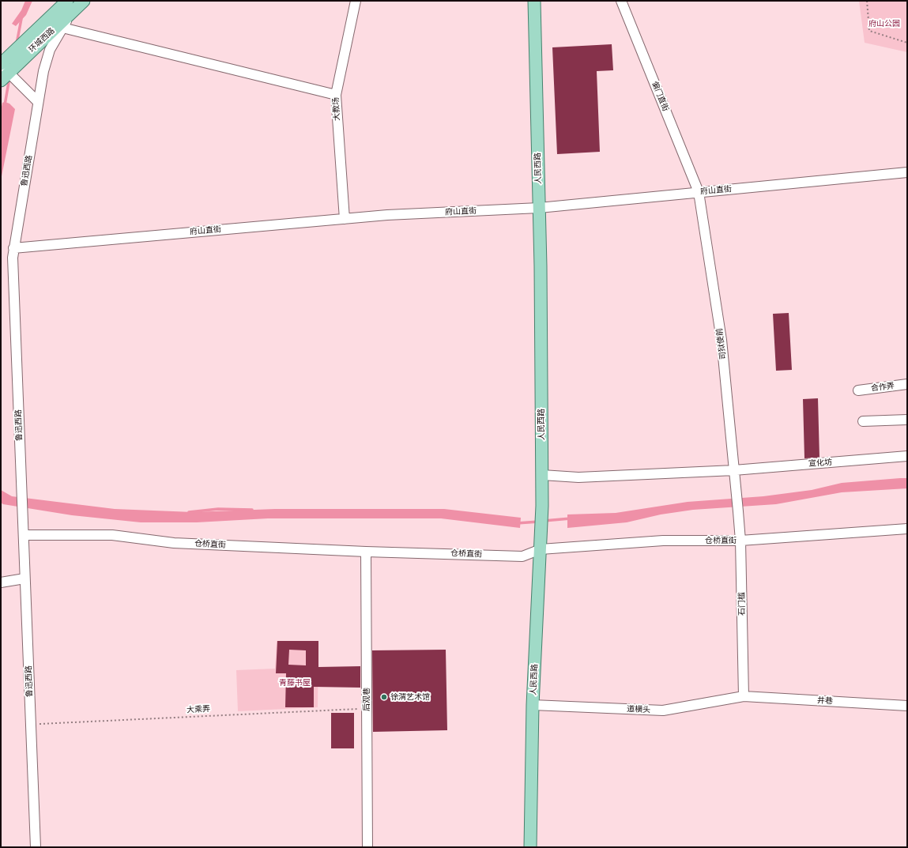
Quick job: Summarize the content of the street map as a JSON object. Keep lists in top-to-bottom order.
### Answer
{
  "streets": {
    "main road": ["环城西路", "人民西路"],
    "street": [
      "偏门直街",
      "大教场",
      "鲁迅西路",
      "府山直街",
      "司狱使前",
      "合作弄",
      "宣化坊",
      "仓桥直街",
      "石门槛",
      "后观巷",
      "井巷",
      "道横头"
    ],
    "path": ["大乘弄"]
  },
  "crossings": [
    ["环城西路", "鲁迅西路"],
    ["偏门直街", "府山直街"],
    ["偏门直街", "司狱使前"],
    ["大教场", "府山直街"],
    ["人民西路", "府山直街"],
    ["人民西路", "宣化坊"],
    ["人民西路", "仓桥直街"],
    ["人民西路", "道横头"],
    ["鲁迅西路", "府山直街"],
    ["鲁迅西路", "仓桥直街"],
    ["鲁迅西路", "大乘弄"],
    ["府山直街", "司狱使前"],
    ["司狱使前", "宣化坊"],
    ["司狱使前", "石门槛"],
    ["仓桥直街", "石门槛"],
    ["仓桥直街", "后观巷"],
    ["石门槛", "井巷"],
    ["石门槛", "道横头"],
    ["后观巷", "大乘弄"],
    ["井巷", "道横头"]
  ],
  "parks": ["府山公园", "青藤书屋"],
  "places": ["徐渭艺术馆"]
}
